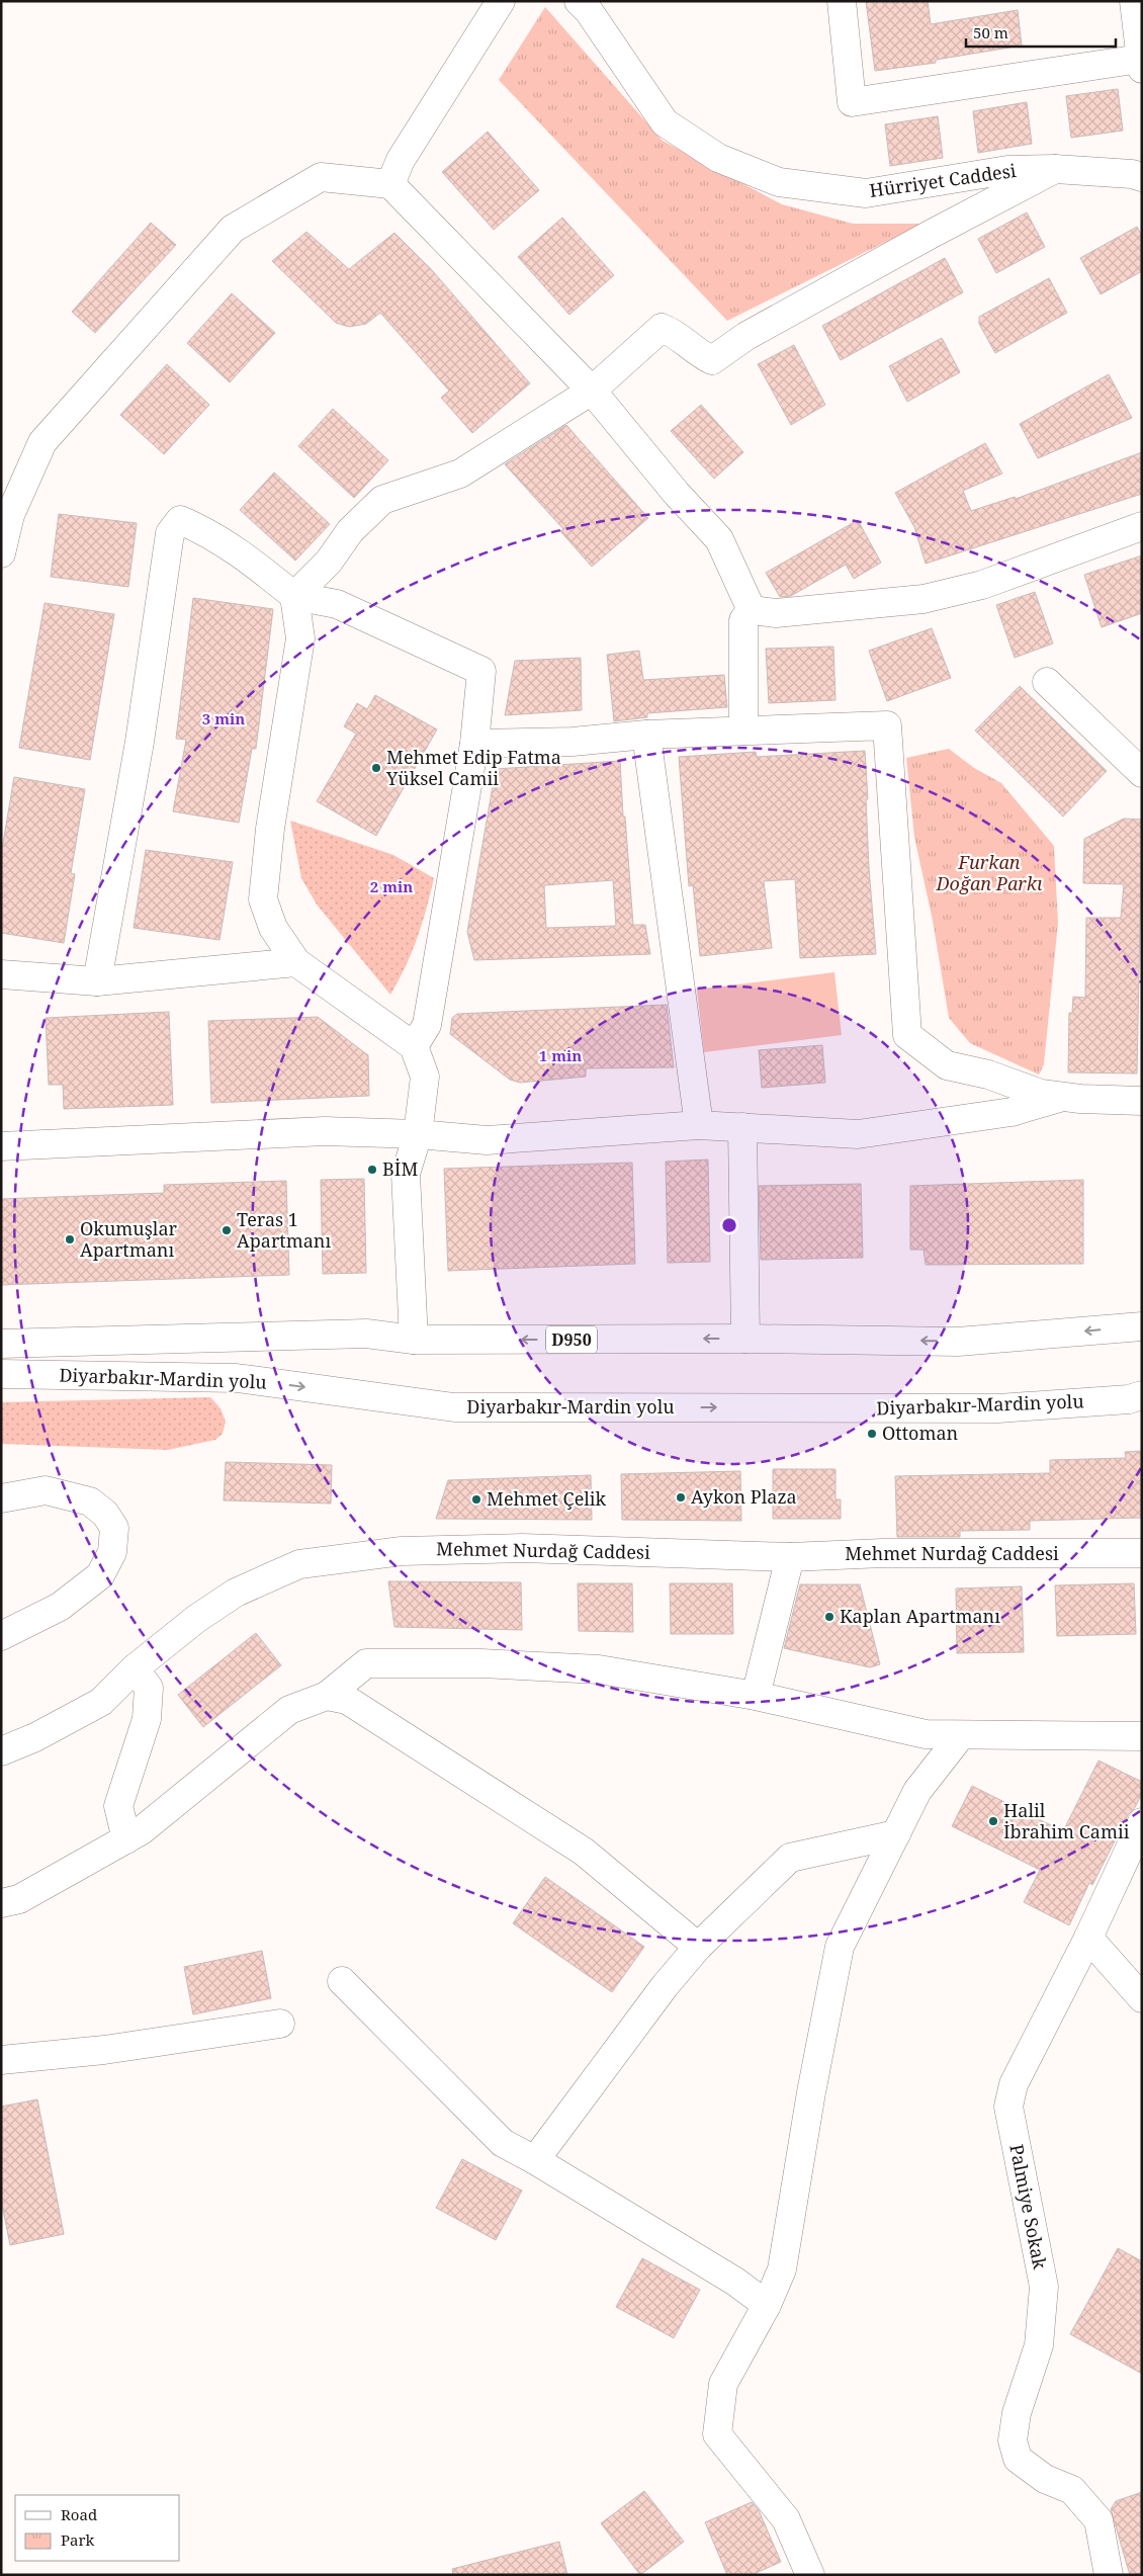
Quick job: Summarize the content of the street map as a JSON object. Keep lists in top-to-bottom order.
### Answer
{
  "streets": {
    "main road": [
      "Hürriyet Caddesi",
      "D950",
      "Diyarbakır-Mardin yolu",
      "Mehmet Nurdağ Caddesi",
      "Palmiye Sokak"
    ]
  },
  "parks": ["Furkan Doğan Parkı"],
  "places": [
    "Mehmet Edip Fatma Yüksel Camii",
    "BİM",
    "Teras 1 Apartmanı",
    "Okumuşlar Apartmanı",
    "Ottoman",
    "Aykon Plaza",
    "Mehmet Çelik",
    "Kaplan Apartmanı",
    "Halil İbrahim Camii"
  ],
  "legend": ["Road", "Park"],
  "scale_bar": "50 m",
  "rings": ["3 min", "2 min", "1 min"]
}
